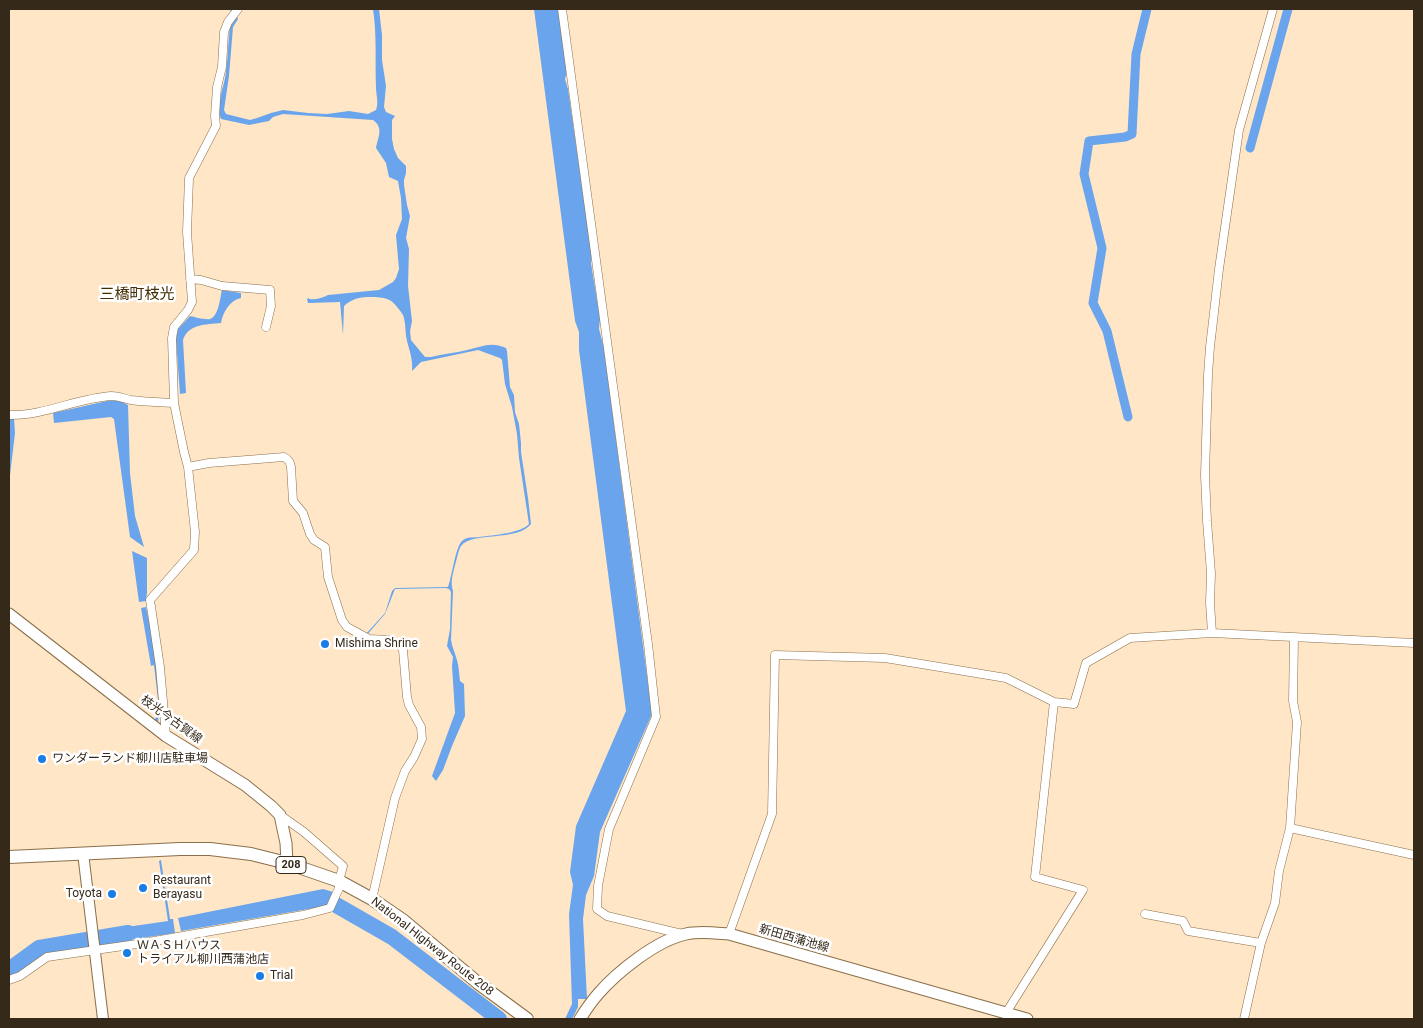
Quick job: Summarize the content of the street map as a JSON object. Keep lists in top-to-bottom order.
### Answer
{
  "streets": {
    "highway": ["208", "National Highway Route 208"],
    "main road": ["枝光今古賀線", "新田西蒲池線"]
  },
  "districts": ["三橋町枝光"],
  "places": [
    "Mishima Shrine",
    "ワンダーランド柳川店駐車場",
    "Restaurant Berayasu",
    "Toyota",
    "ＷＡＳＨハウス トライアル柳川西蒲池店",
    "Trial"
  ]
}
